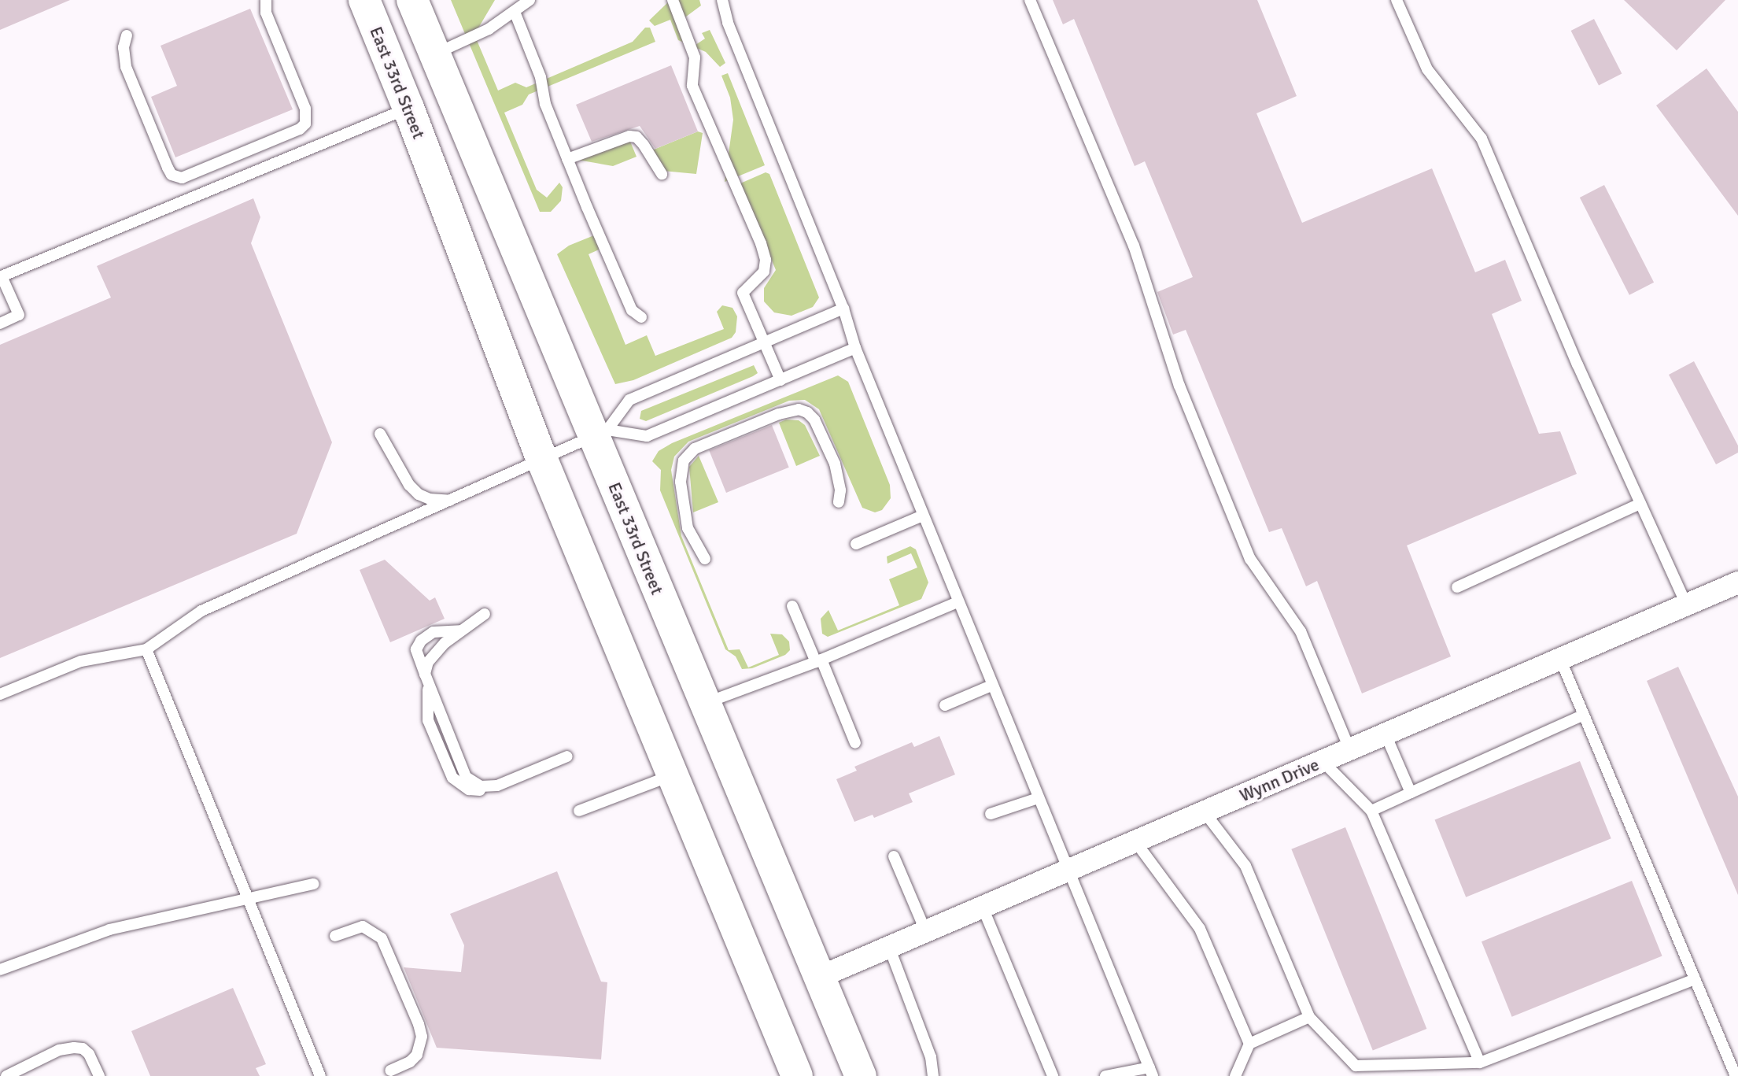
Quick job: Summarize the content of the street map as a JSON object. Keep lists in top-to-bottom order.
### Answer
{
  "streets": {
    "main road": ["East 33rd Street"],
    "street": ["Wynn Drive"]
  },
  "crossings": [
    ["East 33rd Street", "Wynn Drive"]
  ]
}
